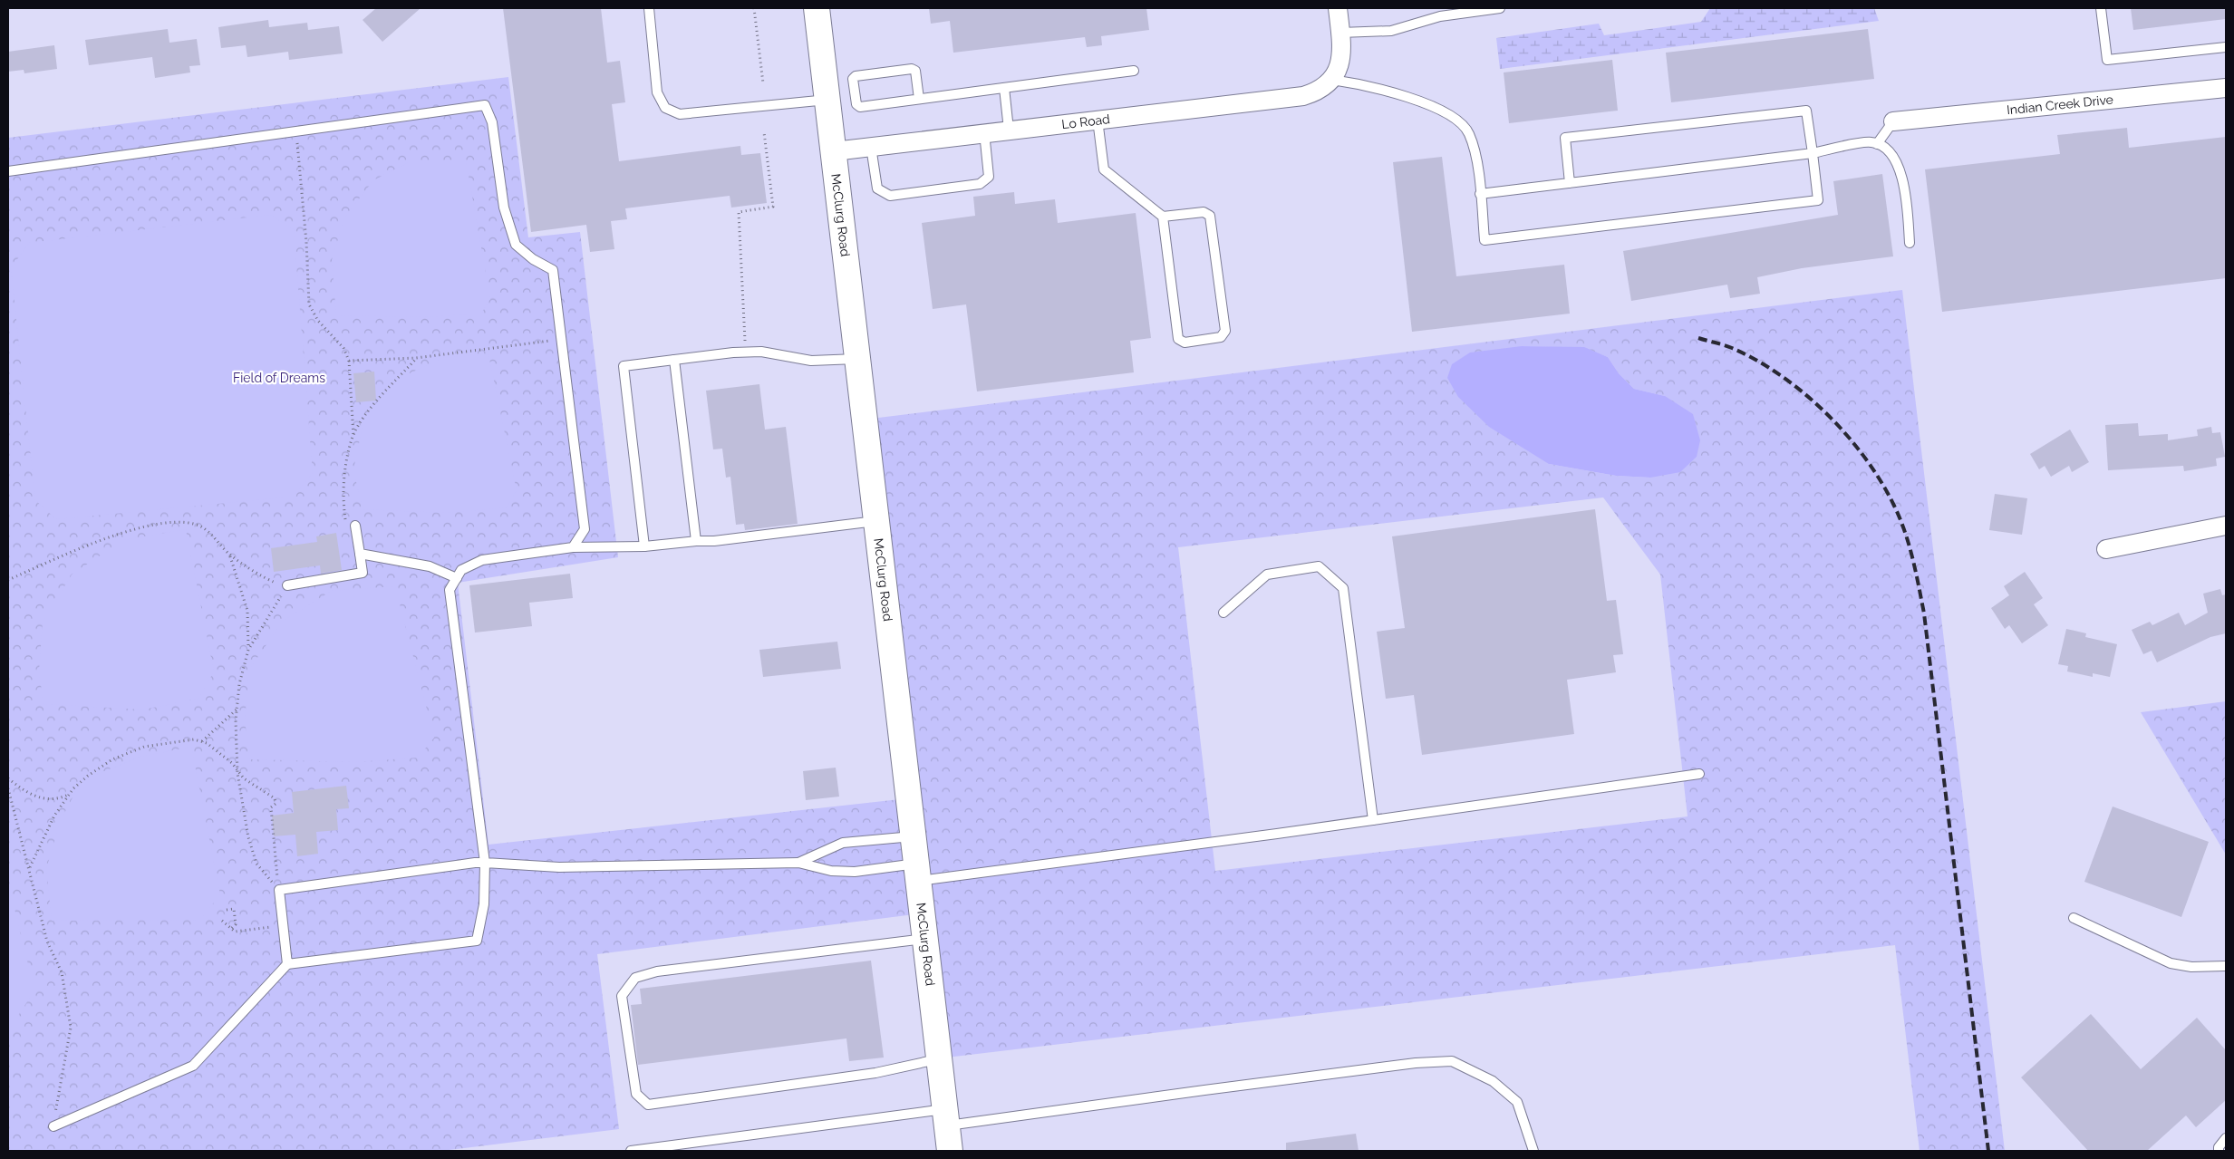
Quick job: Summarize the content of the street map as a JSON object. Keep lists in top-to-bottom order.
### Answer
{
  "streets": {
    "street": ["Indian Creek Drive", "Lo Road", "McClurg Road"]
  },
  "crossings": [
    ["Lo Road", "McClurg Road"]
  ],
  "parks": ["Field of Dreams"]
}
